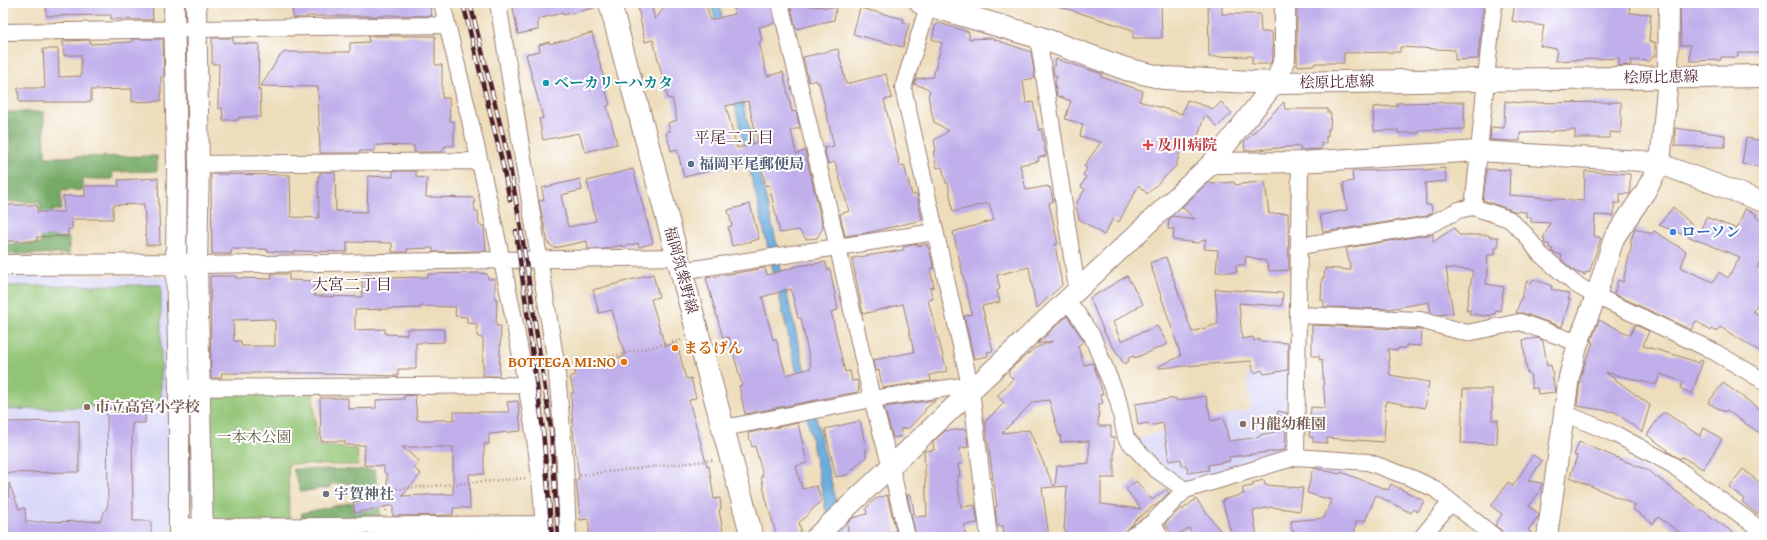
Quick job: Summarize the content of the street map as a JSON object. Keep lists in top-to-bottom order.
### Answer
{
  "streets": {
    "main road": ["桧原比恵線", "福岡筑紫野線"]
  },
  "districts": ["平尾二丁目", "大宮二丁目"],
  "parks": ["一本木公園"],
  "places": {
    "other": [
      "ベーカリーハカタ",
      "福岡平尾郵便局",
      "ローソン",
      "まるげん",
      "BOTTEGA MI:NO",
      "市立高宮小学校",
      "円龍幼稚園",
      "宇賀神社"
    ],
    "health": ["及川病院"]
  }
}
